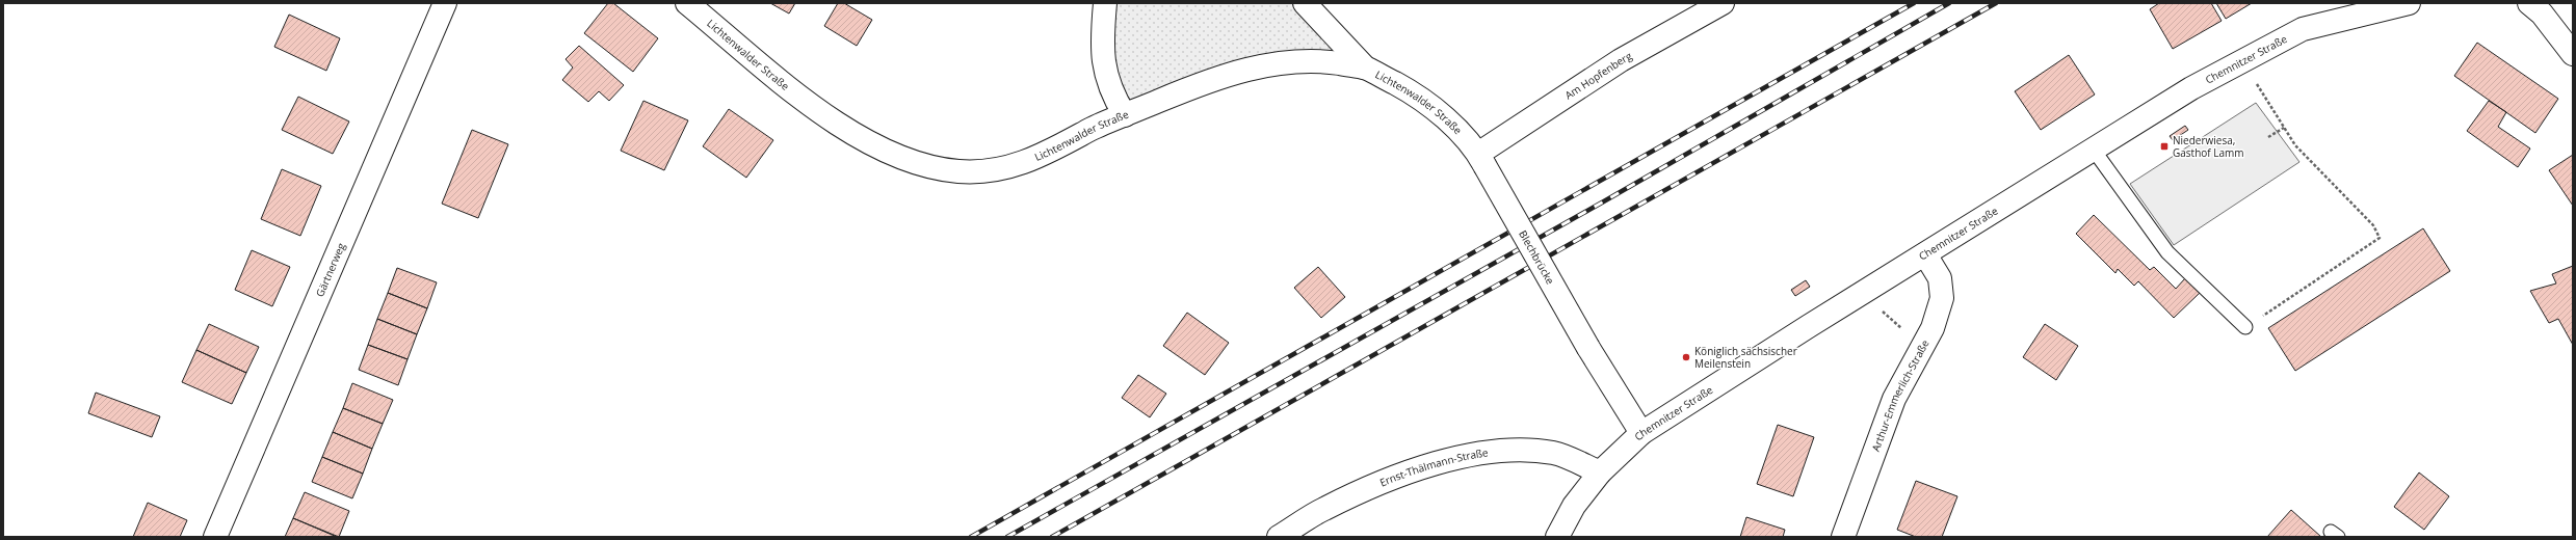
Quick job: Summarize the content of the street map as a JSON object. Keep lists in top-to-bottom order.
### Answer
{
  "streets": {
    "main road": [
      "Lichtenwalder Straße",
      "Chemnitzer Straße",
      "Am Hopfenberg",
      "Blechbrücke",
      "Gärtnerweg",
      "Arthur-Emmerlich-Straße",
      "Ernst-Thälmann-Straße"
    ]
  },
  "crossings": [
    ["Lichtenwalder Straße", "Am Hopfenberg"],
    ["Lichtenwalder Straße", "Blechbrücke"],
    ["Chemnitzer Straße", "Blechbrücke"],
    ["Chemnitzer Straße", "Arthur-Emmerlich-Straße"],
    ["Chemnitzer Straße", "Ernst-Thälmann-Straße"],
    ["Am Hopfenberg", "Blechbrücke"]
  ],
  "places": {
    "transit": ["Niederwiesa, Gasthof Lamm"],
    "other": ["Königlich sächsischer Meilenstein"]
  }
}
